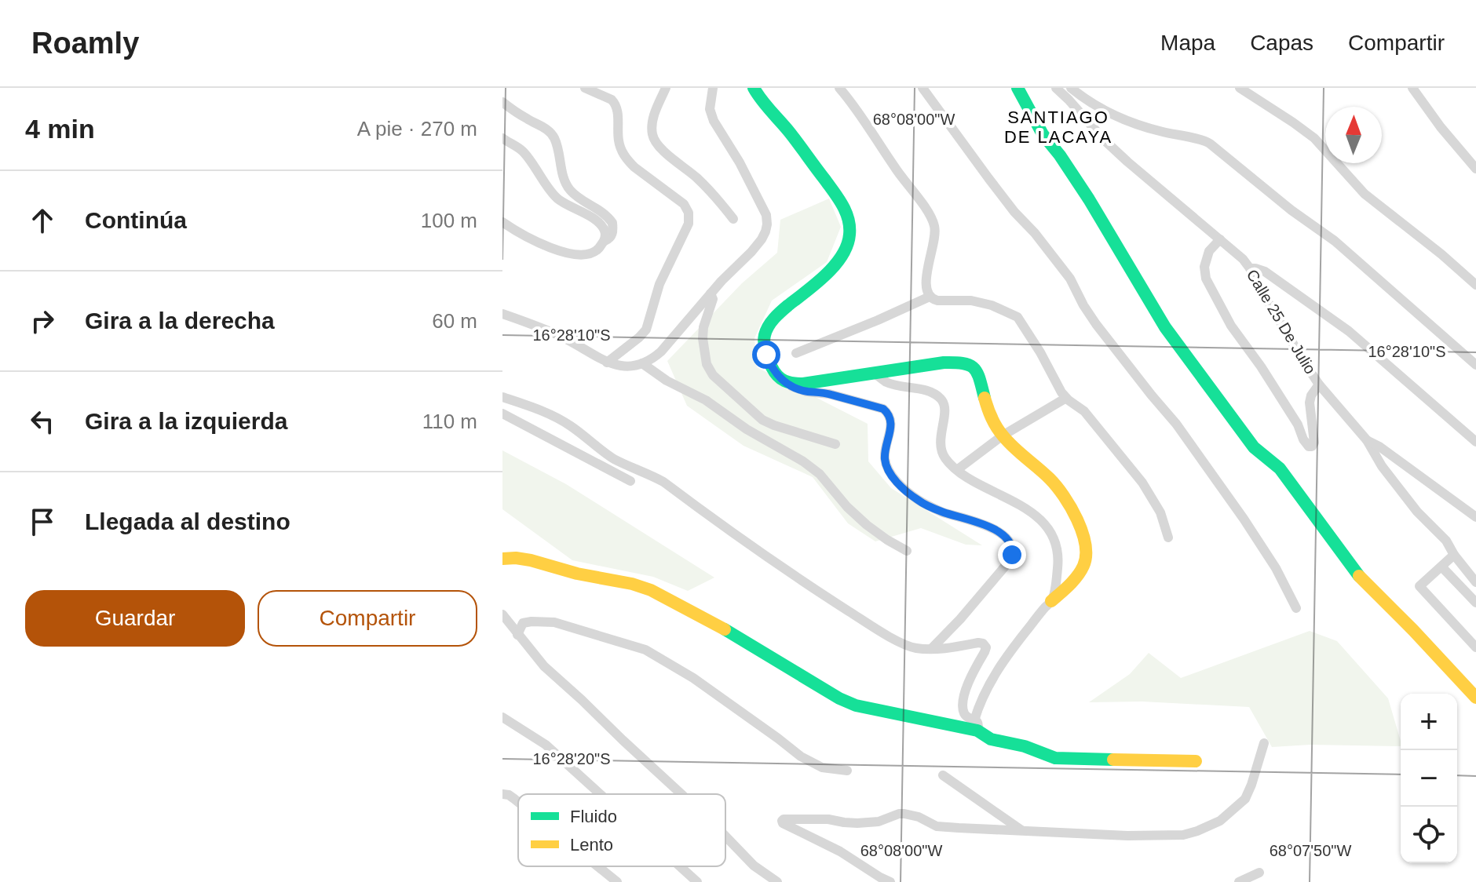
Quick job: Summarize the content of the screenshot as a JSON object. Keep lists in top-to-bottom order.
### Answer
{
  "streets": {
    "street": ["Calle 25 De Julio"]
  },
  "districts": ["SANTIAGO DE LACAYA"],
  "legend": ["Fluido", "Lento"],
  "north": "top",
  "page": {
    "header": "Roamly",
    "nav": ["Mapa", "Capas", "Compartir"],
    "heading": ["4 min", "A pie · 270 m"],
    "list": [
      ["Continúa", "100 m"],
      ["Gira a la derecha", "60 m"],
      ["Gira a la izquierda", "110 m"],
      "Llegada al destino"
    ],
    "buttons": ["Guardar", "Compartir"],
    "map_buttons": ["+", "−"]
  },
  "coordinates": [
    "68°08'00\"W",
    "16°28'10\"S",
    "16°28'20\"S",
    "68°07'50\"W"
  ]
}
